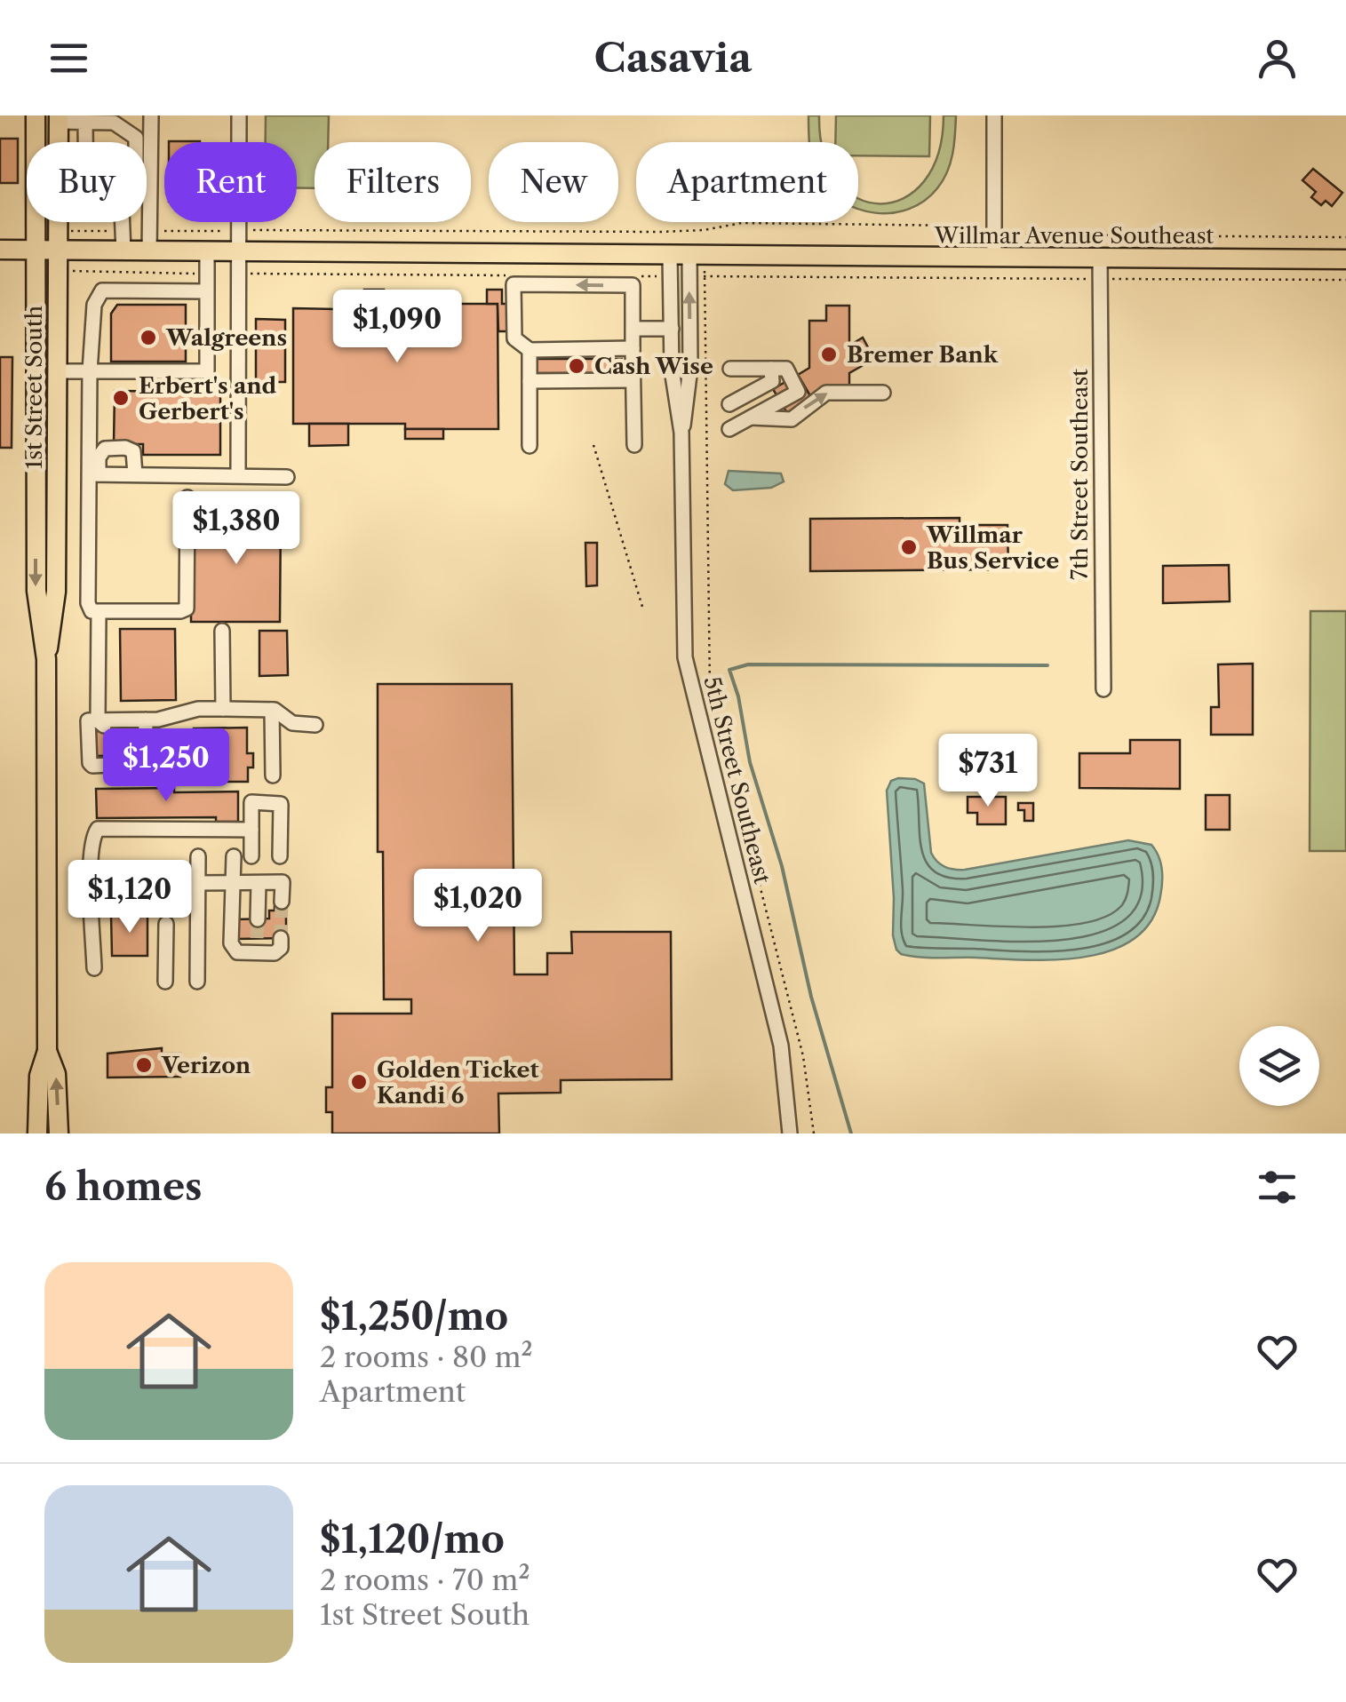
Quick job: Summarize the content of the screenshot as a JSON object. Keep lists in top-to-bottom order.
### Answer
{
  "streets": {
    "main road": ["Willmar Avenue Southeast", "1st Street South"],
    "street": ["7th Street Southeast", "5th Street Southeast"]
  },
  "crossings": [
    ["Willmar Avenue Southeast", "1st Street South"],
    ["Willmar Avenue Southeast", "7th Street Southeast"],
    ["Willmar Avenue Southeast", "5th Street Southeast"]
  ],
  "places": [
    "Walgreens",
    "Bremer Bank",
    "Cash Wise",
    "Erbert's and Gerbert's",
    "Willmar Bus Service",
    "Verizon",
    "Golden Ticket Kandi 6"
  ],
  "page": {
    "header": "Casavia",
    "chip": [
      "Buy",
      "Rent",
      "Filters",
      "New",
      "Apartment"
    ],
    "price": [
      "$1,090",
      "$1,380",
      "$1,250",
      "$731",
      "$1,120",
      "$1,020"
    ],
    "heading": "6 homes",
    "list": [
      {
        "name": "$1,250/mo",
        "note": "2 rooms · 80 m² · Apartment"
      },
      {
        "name": "$1,120/mo",
        "note": "2 rooms · 70 m² · 1st Street South"
      }
    ]
  }
}
